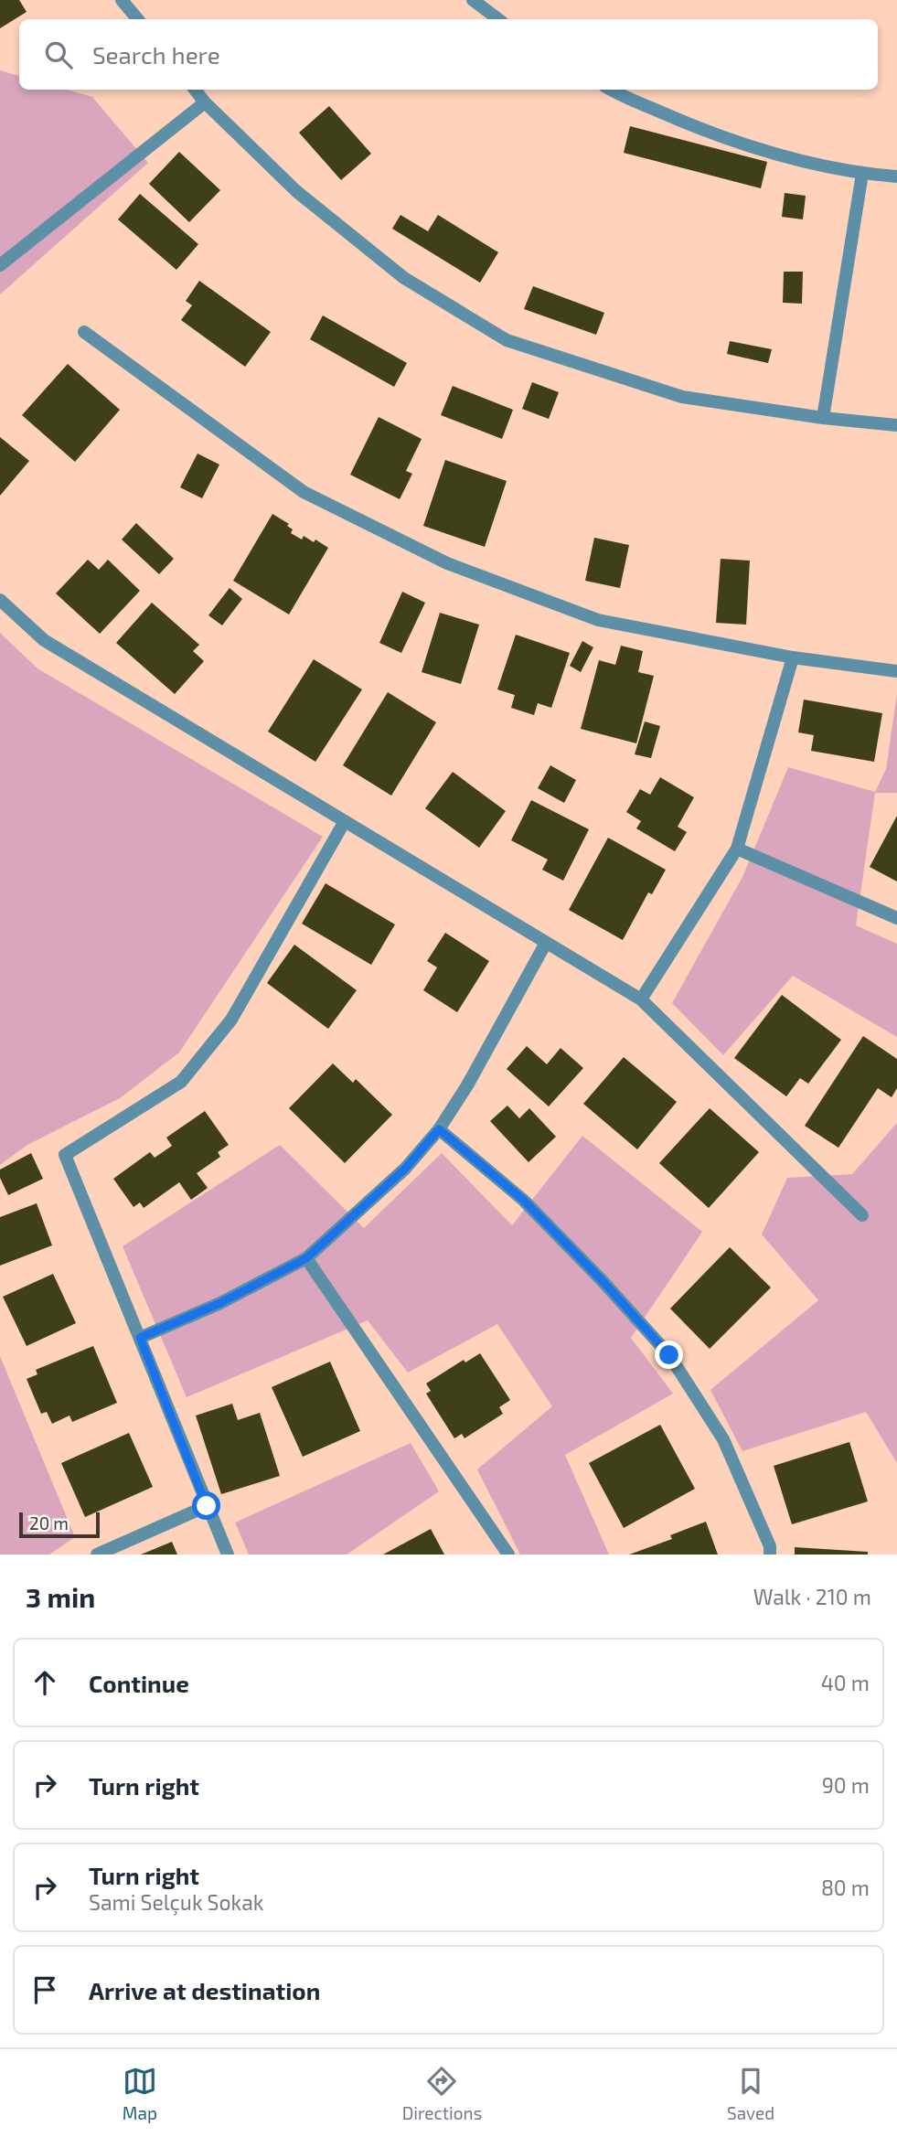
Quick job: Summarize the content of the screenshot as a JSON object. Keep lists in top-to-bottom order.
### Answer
{
  "scale_bar": "20 m",
  "page": {
    "search": "Search here",
    "scale": "20 m",
    "heading": ["3 min", "Walk · 210 m"],
    "list": [
      ["Continue", "40 m"],
      ["Turn right", "90 m"],
      ["Turn right", "Sami Selçuk Sokak", "80 m"],
      "Arrive at destination"
    ],
    "nav": ["Map", "Directions", "Saved"]
  }
}
